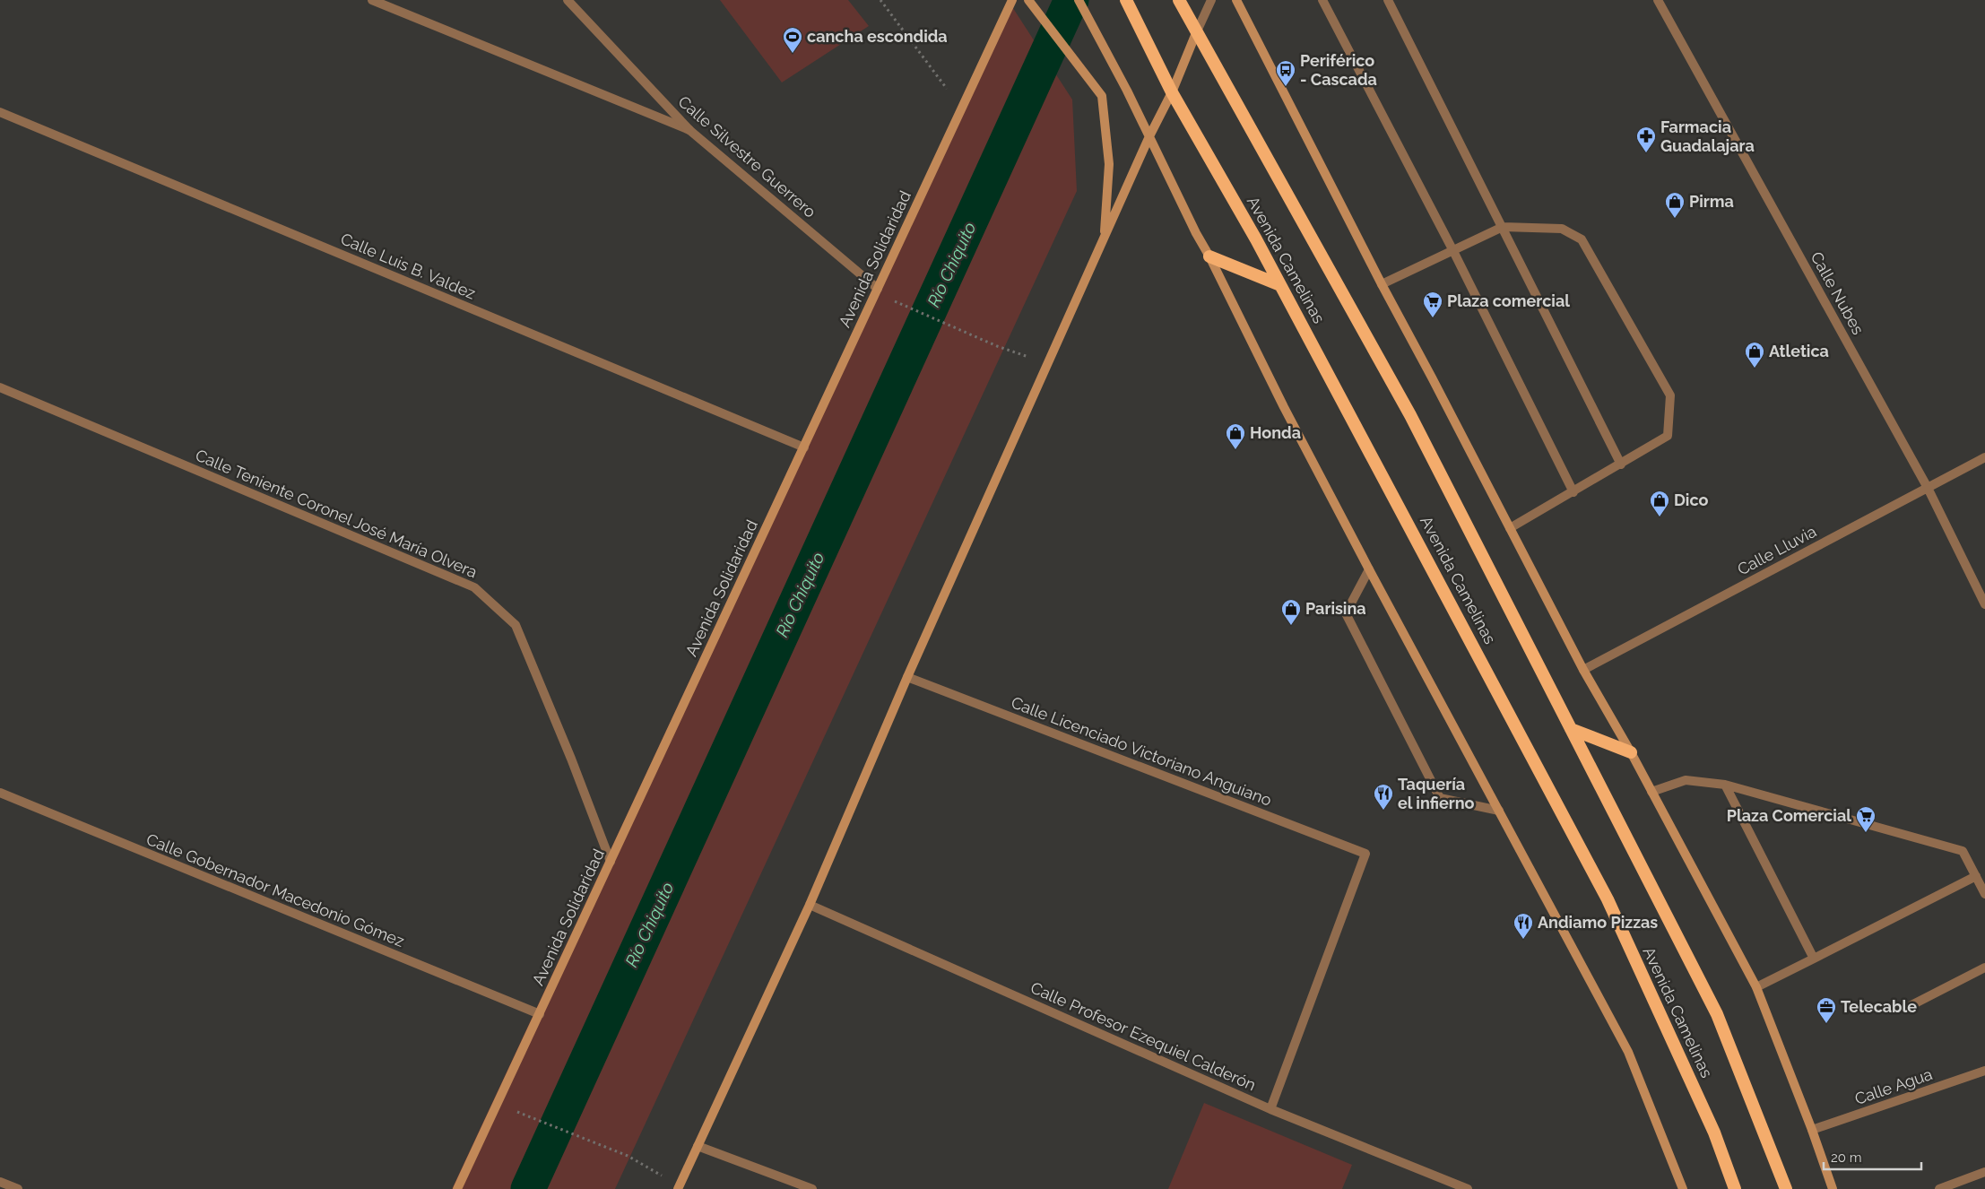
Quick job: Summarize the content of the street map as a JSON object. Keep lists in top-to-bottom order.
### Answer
{
  "streets": {
    "highway": ["Avenida Camelinas"],
    "main road": ["Avenida Solidaridad"],
    "street": [
      "Calle Silvestre Guerrero",
      "Calle Luis B. Valdez",
      "Calle Nubes",
      "Calle Teniente Coronel José María Olvera",
      "Calle Lluvia",
      "Calle Licenciado Victoriano Anguiano",
      "Calle Gobernador Macedonio Gómez",
      "Calle Profesor Ezequiel Calderón",
      "Calle Agua"
    ]
  },
  "crossings": [
    ["Calle Silvestre Guerrero", "Avenida Solidaridad"],
    ["Avenida Solidaridad", "Calle Luis B. Valdez"],
    ["Avenida Solidaridad", "Calle Teniente Coronel José María Olvera"],
    ["Avenida Solidaridad", "Calle Gobernador Macedonio Gómez"],
    ["Calle Nubes", "Calle Lluvia"],
    ["Calle Licenciado Victoriano Anguiano", "Calle Profesor Ezequiel Calderón"]
  ],
  "water": ["Río Chiquito"],
  "places": {
    "sports": ["cancha escondida"],
    "bus stop": ["Periférico - Cascada"],
    "pharmacy": ["Farmacia Guadalajara"],
    "shop": [
      "Pirma",
      "Atletica",
      "Honda",
      "Dico",
      "Parisina"
    ],
    "supermarket": ["Plaza comercial", "Plaza Comercial"],
    "restaurant": ["Taquería el infierno", "Andiamo Pizzas"],
    "office": ["Telecable"]
  },
  "scale_bar": "20 m"
}
